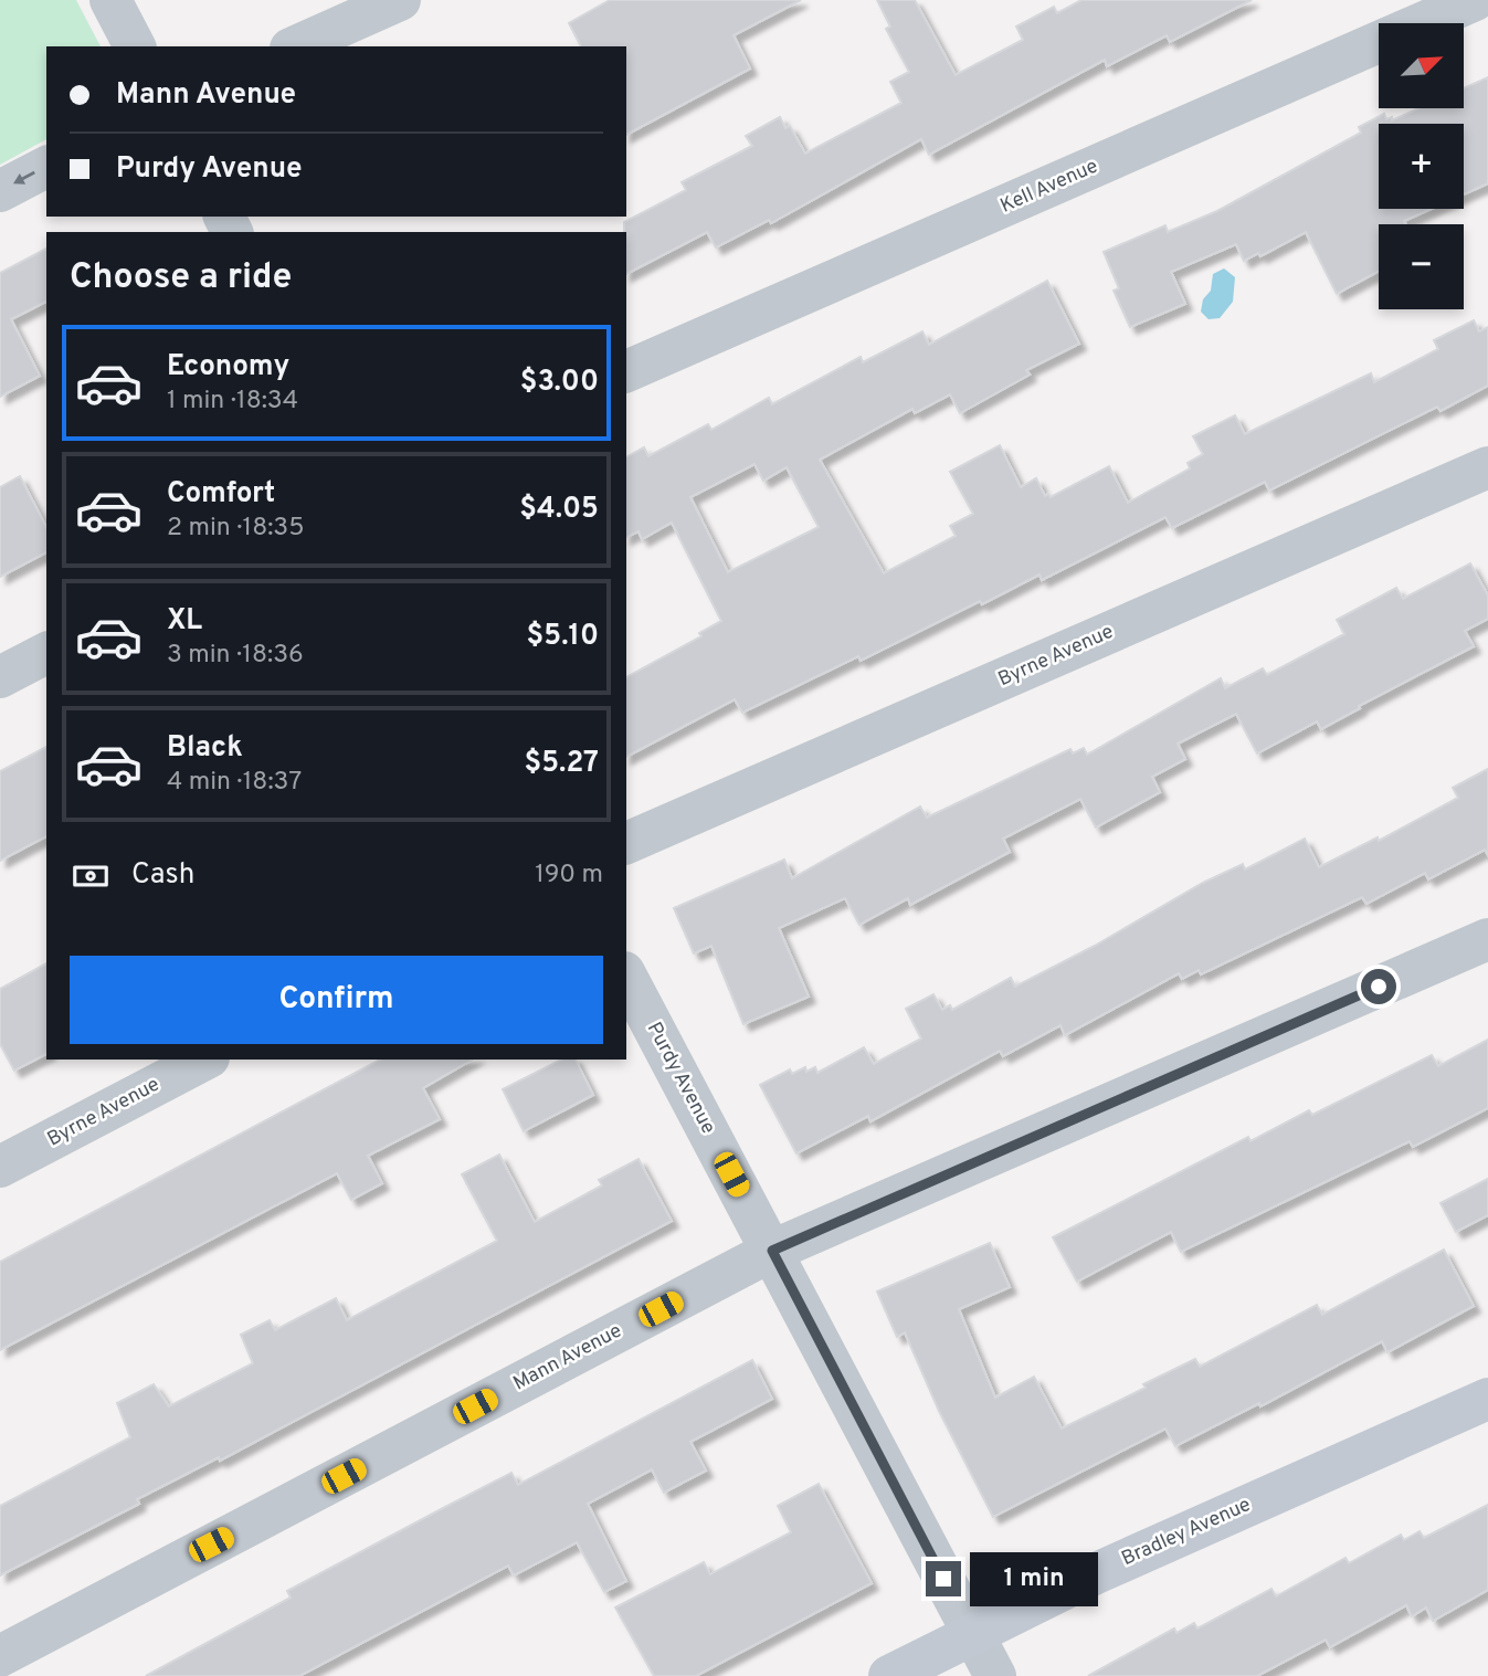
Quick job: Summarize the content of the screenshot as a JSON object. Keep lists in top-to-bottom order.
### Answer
{
  "streets": {
    "street": [
      "Kell Avenue",
      "Byrne Avenue",
      "Purdy Avenue",
      "Mann Avenue",
      "Bradley Avenue"
    ]
  },
  "crossings": [
    ["Purdy Avenue", "Mann Avenue"],
    ["Purdy Avenue", "Bradley Avenue"]
  ],
  "north": "top right",
  "page": {
    "map_buttons": ["+", "−"],
    "banner": ["Mann Avenue", "Purdy Avenue"],
    "heading": "Choose a ride",
    "list": [
      {
        "name": "Economy",
        "note": "1 min · 18:34",
        "value": "$3.00"
      },
      {
        "name": "Comfort",
        "note": "2 min · 18:35",
        "value": "$4.05"
      },
      {
        "name": "XL",
        "note": "3 min · 18:36",
        "value": "$5.10"
      },
      {
        "name": "Black",
        "note": "4 min · 18:37",
        "value": "$5.27"
      }
    ],
    "pay": ["Cash", "190 m"],
    "buttons": "Confirm",
    "bubble": "1 min"
  }
}
